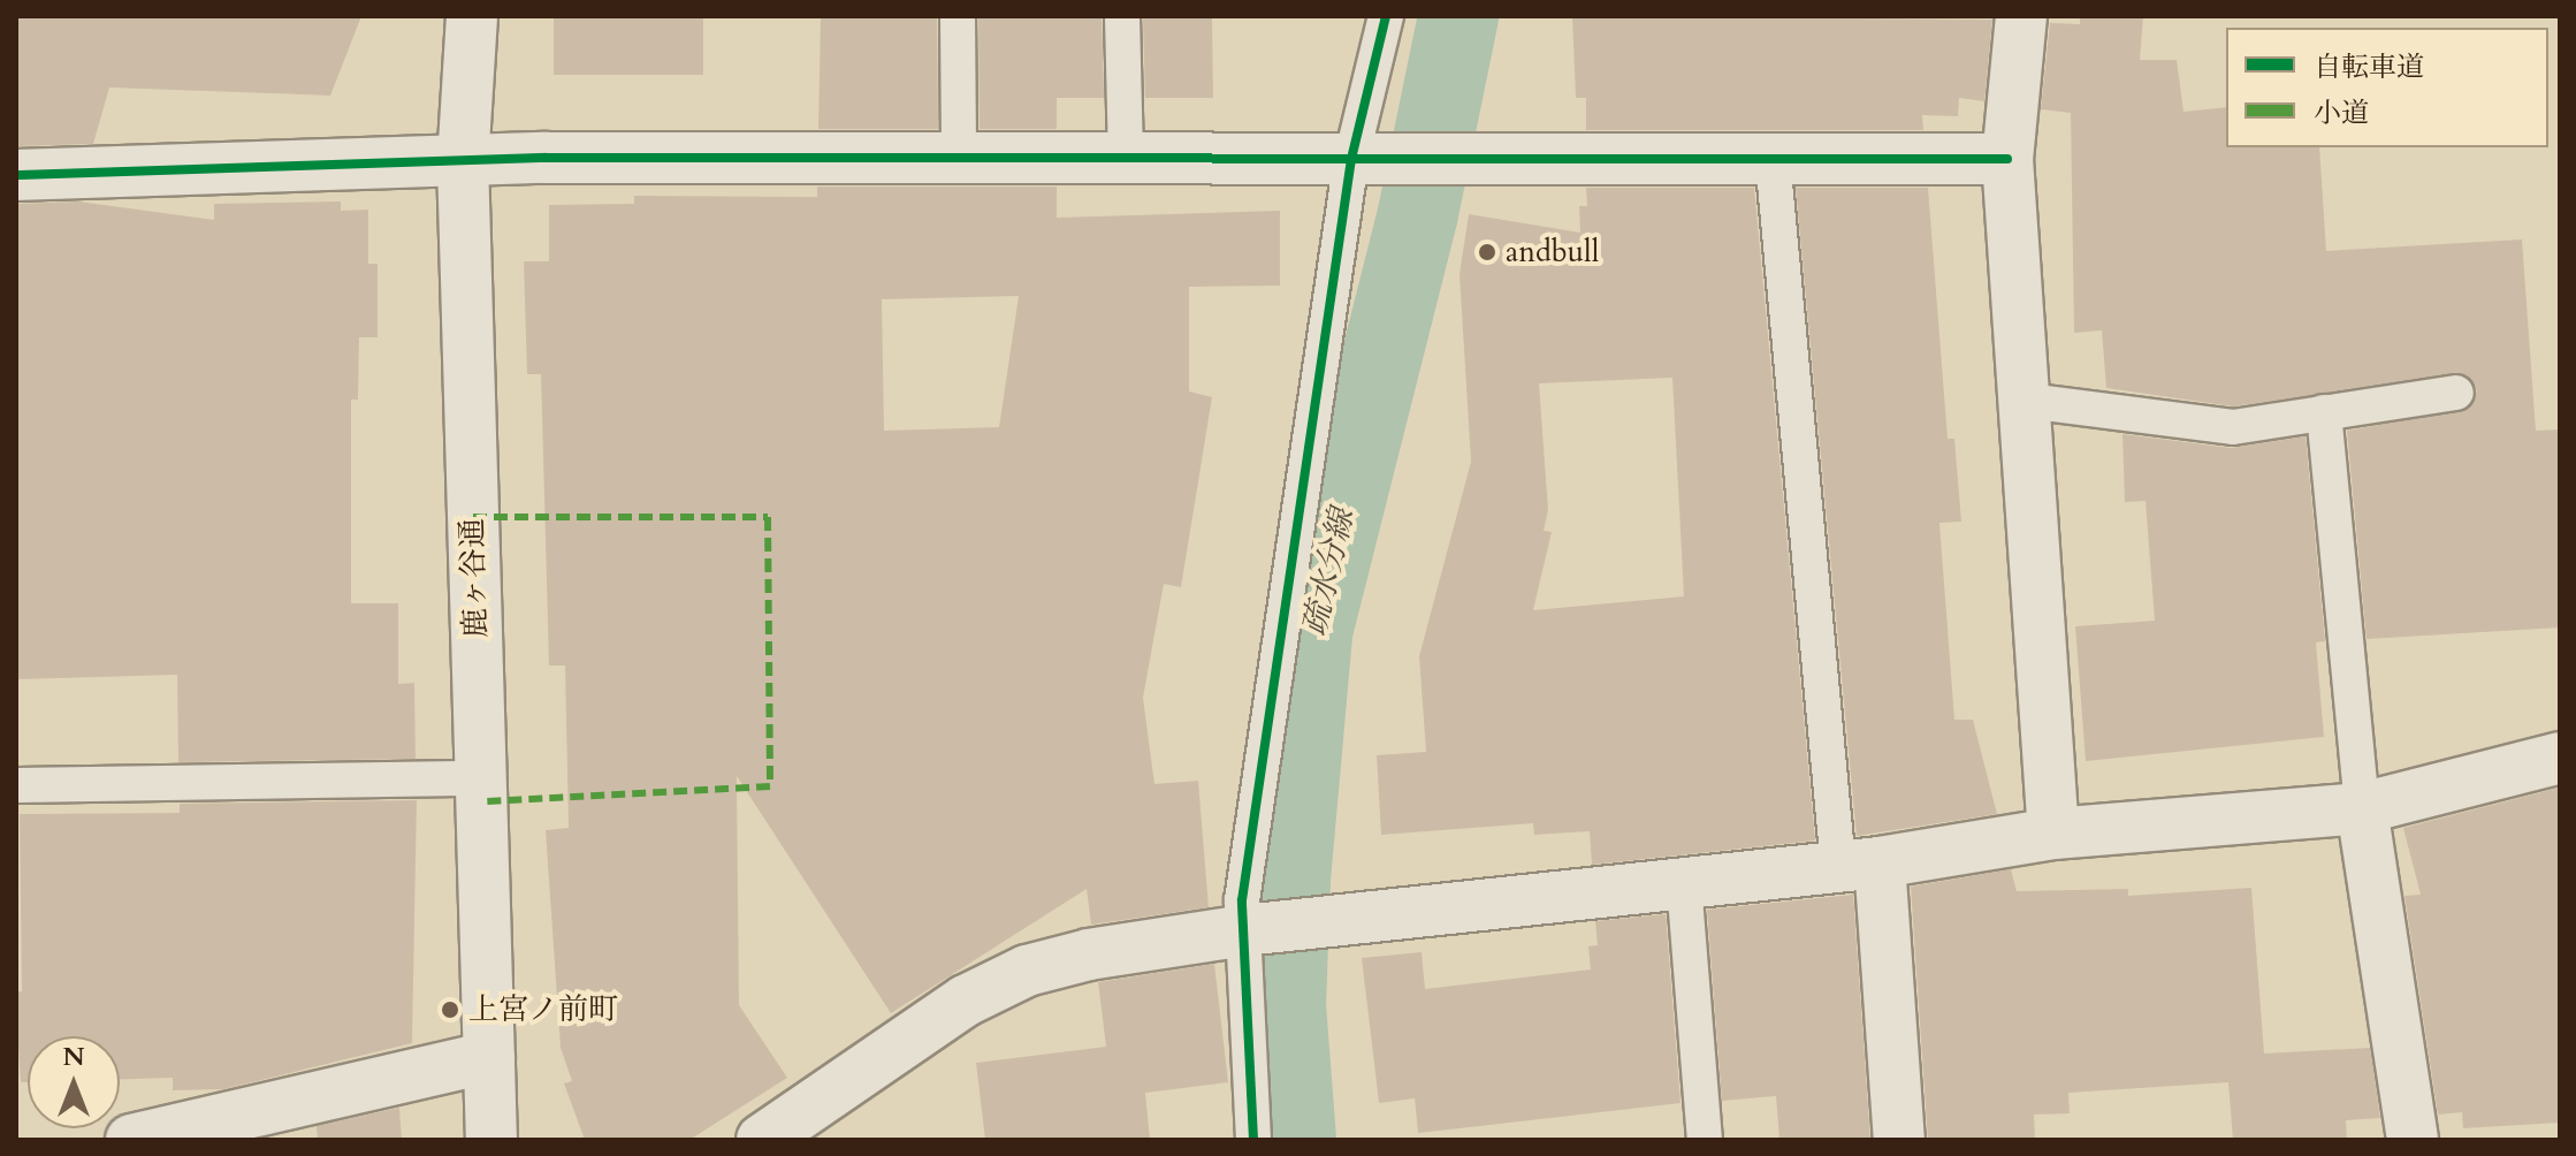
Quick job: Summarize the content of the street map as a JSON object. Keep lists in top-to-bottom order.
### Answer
{
  "streets": {
    "street": ["鹿ヶ谷通"]
  },
  "water": ["疏水分線"],
  "places": ["andbull", "上宮ノ前町"],
  "legend": ["自転車道", "小道"],
  "north": "top"
}
